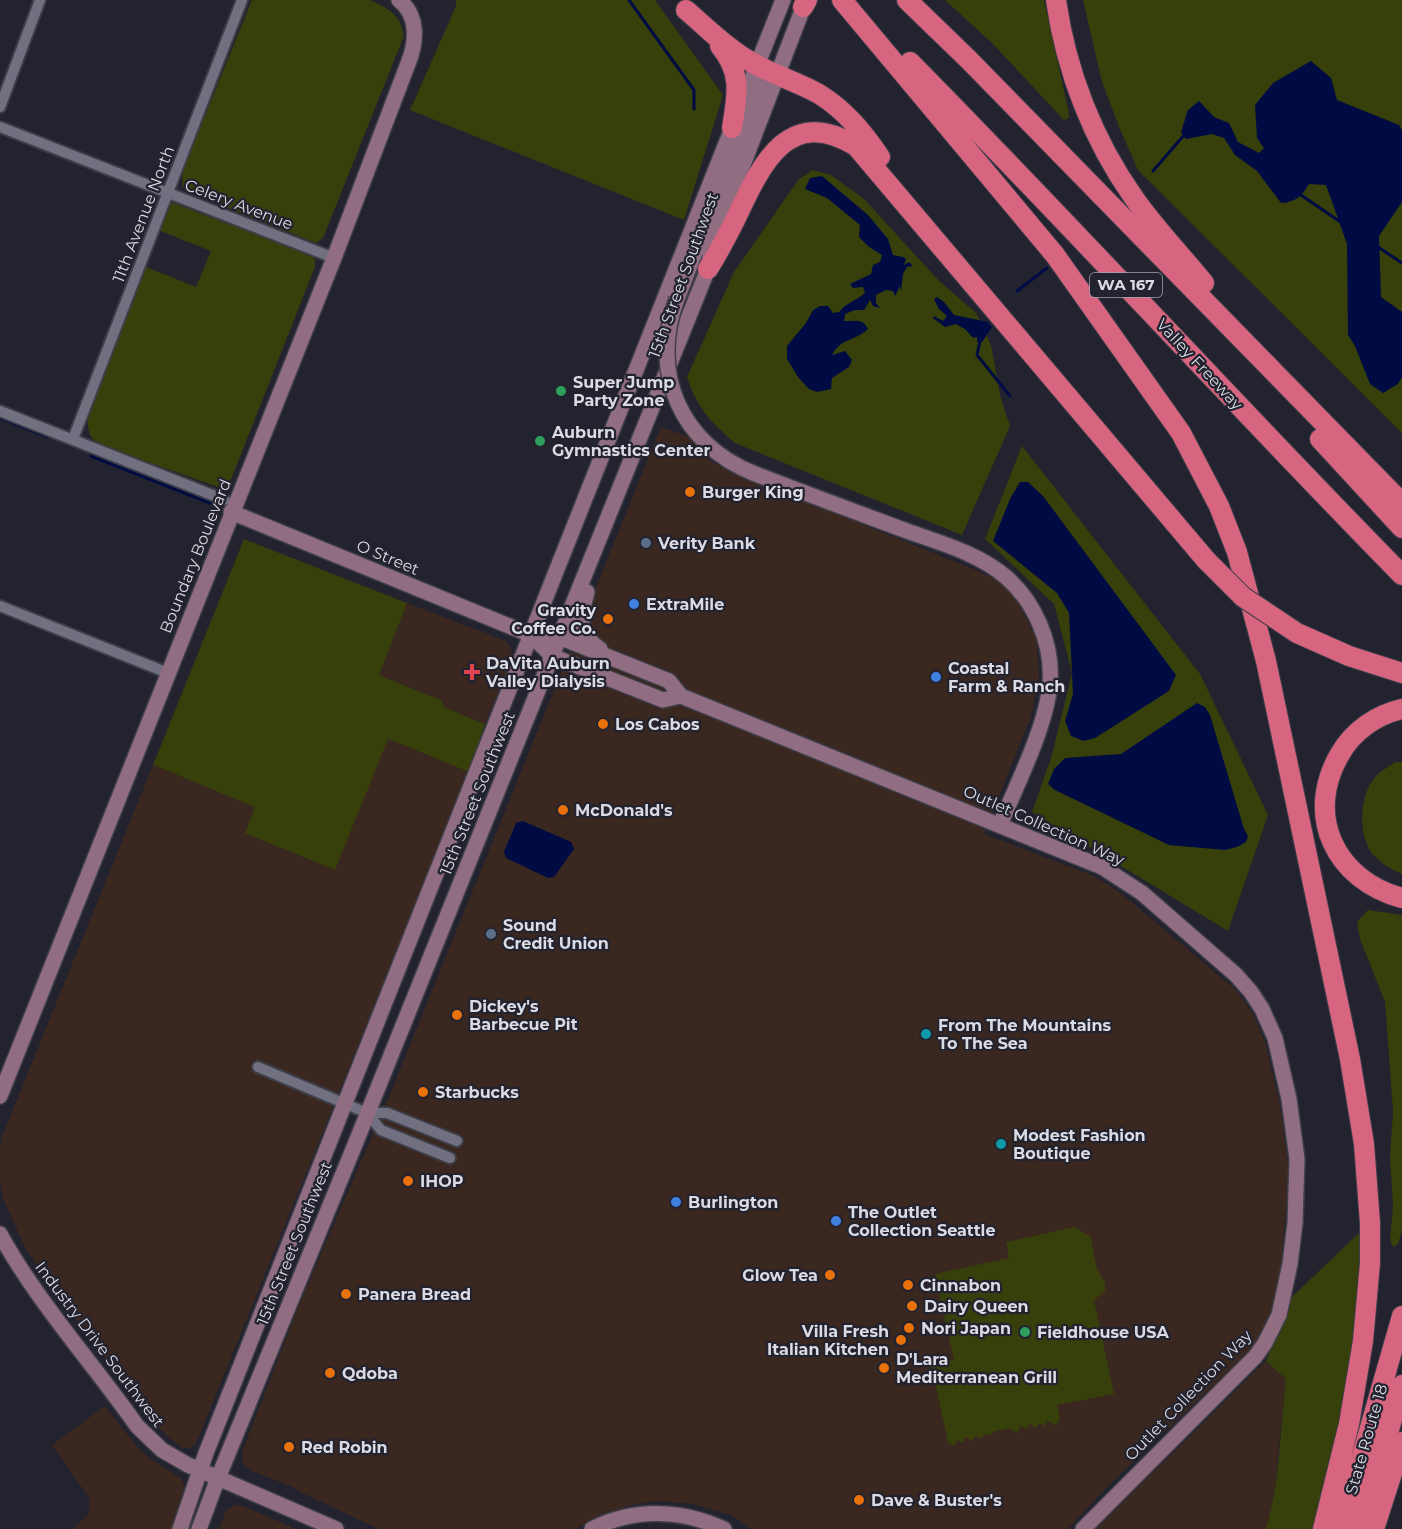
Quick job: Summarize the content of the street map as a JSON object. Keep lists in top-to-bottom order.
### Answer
{
  "streets": {
    "highway": ["WA 167", "Valley Freeway", "State Route 18"],
    "main road": [
      "15th Street Southwest",
      "Boundary Boulevard",
      "O Street",
      "Outlet Collection Way",
      "Industry Drive Southwest"
    ],
    "street": ["Celery Avenue", "11th Avenue North"]
  },
  "crossings": [
    ["Celery Avenue", "11th Avenue North"],
    ["Celery Avenue", "Boundary Boulevard"],
    ["15th Street Southwest", "O Street"],
    ["15th Street Southwest", "Outlet Collection Way"],
    ["15th Street Southwest", "Industry Drive Southwest"],
    ["Boundary Boulevard", "O Street"],
    ["O Street", "Outlet Collection Way"]
  ],
  "places": {
    "other": [
      "Super Jump Party Zone",
      "Auburn Gymnastics Center",
      "Burger King",
      "Verity Bank",
      "ExtraMile",
      "Gravity Coffee Co.",
      "Coastal Farm & Ranch",
      "Los Cabos",
      "McDonald's",
      "Sound Credit Union",
      "Dickey's Barbecue Pit",
      "From The Mountains To The Sea",
      "Starbucks",
      "Modest Fashion Boutique",
      "IHOP",
      "Burlington",
      "The Outlet Collection Seattle",
      "Glow Tea",
      "Cinnabon",
      "Panera Bread",
      "Dairy Queen",
      "Nori Japan",
      "Fieldhouse USA",
      "Villa Fresh Italian Kitchen",
      "D'Lara Mediterranean Grill",
      "Qdoba",
      "Red Robin",
      "Dave & Buster's"
    ],
    "health": ["DaVita Auburn Valley Dialysis"]
  }
}
